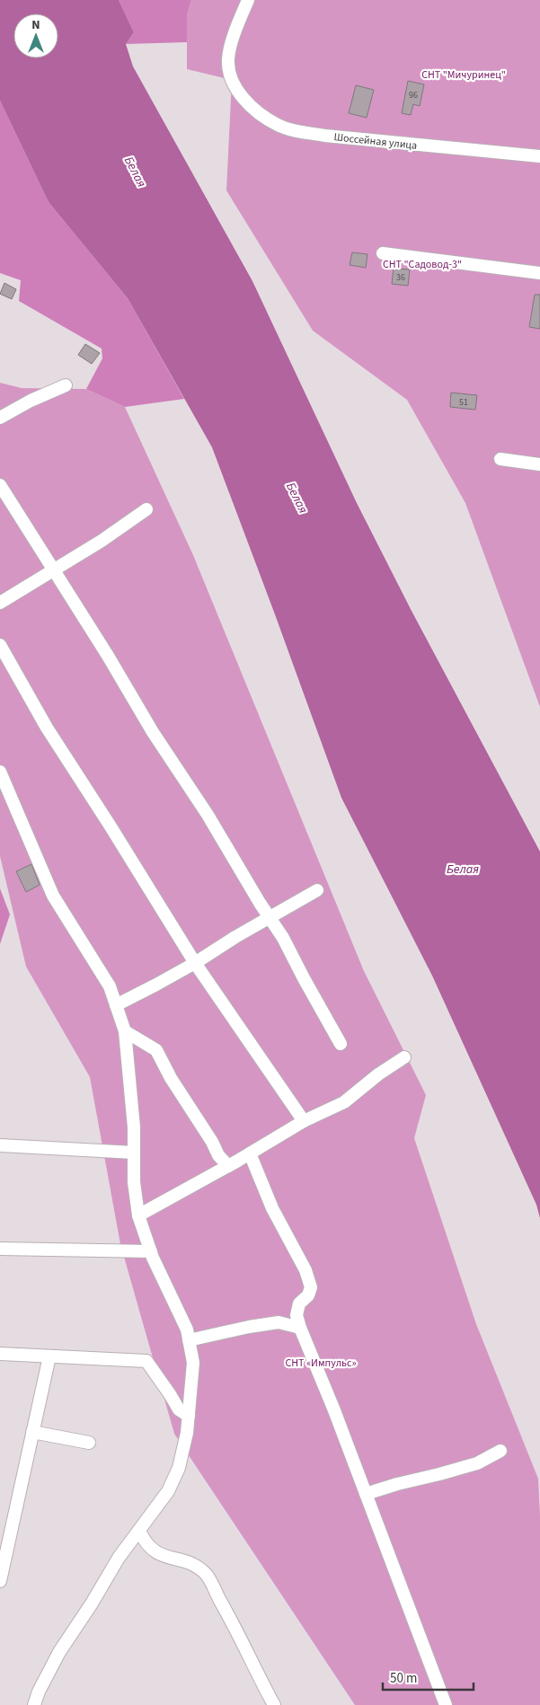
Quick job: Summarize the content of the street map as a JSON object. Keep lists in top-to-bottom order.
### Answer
{
  "streets": {
    "street": ["Шоссейная улица"]
  },
  "water": ["Белая"],
  "parks": ["СНТ \"Мичуринец\"", "СНТ \"Садовод-3\"", "СНТ «Импульс»"],
  "house_numbers": ["96", "36", "51"],
  "scale_bar": "50 m",
  "north": "top"
}
